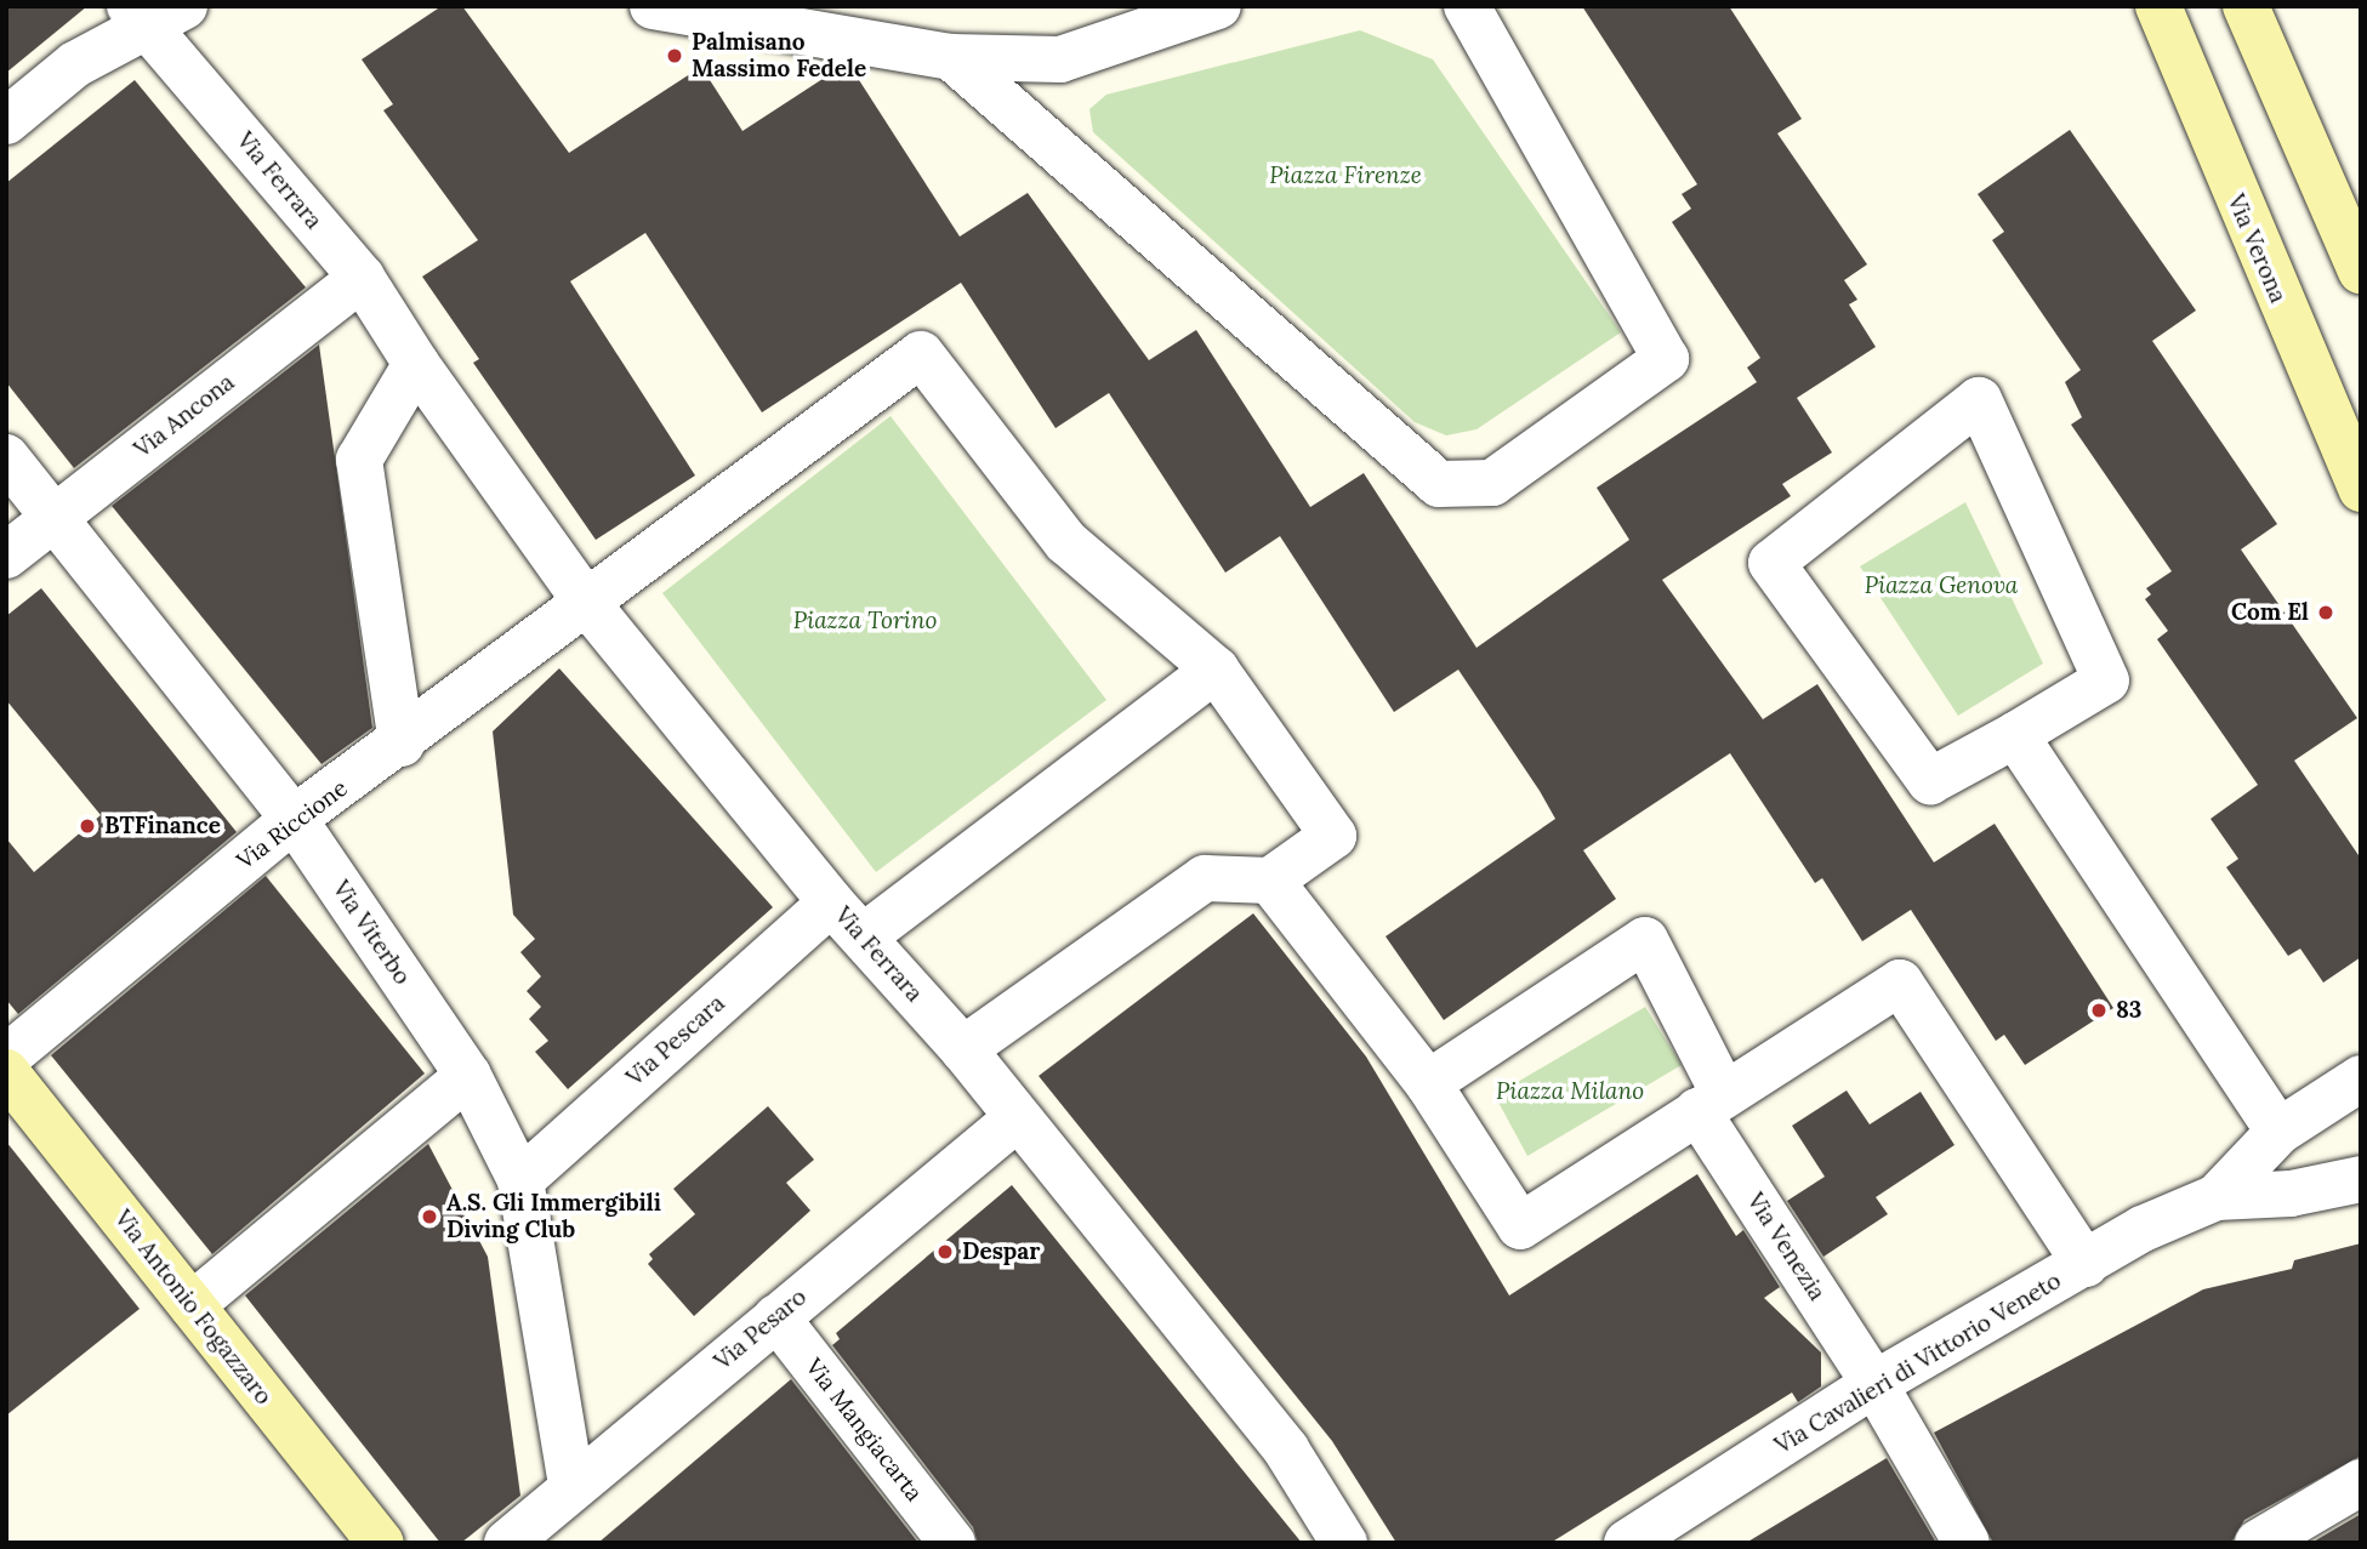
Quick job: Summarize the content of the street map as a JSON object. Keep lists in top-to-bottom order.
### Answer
{
  "streets": {
    "street": [
      "Via Ferrara",
      "Via Verona",
      "Via Ancona",
      "Via Riccione",
      "Via Viterbo",
      "Via Pescara",
      "Via Venezia",
      "Via Antonio Fogazzaro",
      "Via Pesaro",
      "Via Cavalieri di Vittorio Veneto",
      "Via Mangiacarta"
    ]
  },
  "crossings": [
    ["Via Ferrara", "Via Ancona"],
    ["Via Ferrara", "Via Riccione"],
    ["Via Ferrara", "Via Pescara"],
    ["Via Ferrara", "Via Pesaro"],
    ["Via Ancona", "Via Viterbo"],
    ["Via Riccione", "Via Viterbo"],
    ["Via Viterbo", "Via Pescara"],
    ["Via Viterbo", "Via Pesaro"],
    ["Via Venezia", "Via Cavalieri di Vittorio Veneto"],
    ["Via Pesaro", "Via Mangiacarta"]
  ],
  "parks": [
    "Piazza Firenze",
    "Piazza Genova",
    "Piazza Torino",
    "Piazza Milano"
  ],
  "places": [
    "Palmisano Massimo Fedele",
    "Com El",
    "BTFinance",
    "83",
    "A.S. Gli Immergibili Diving Club",
    "Despar"
  ]
}
